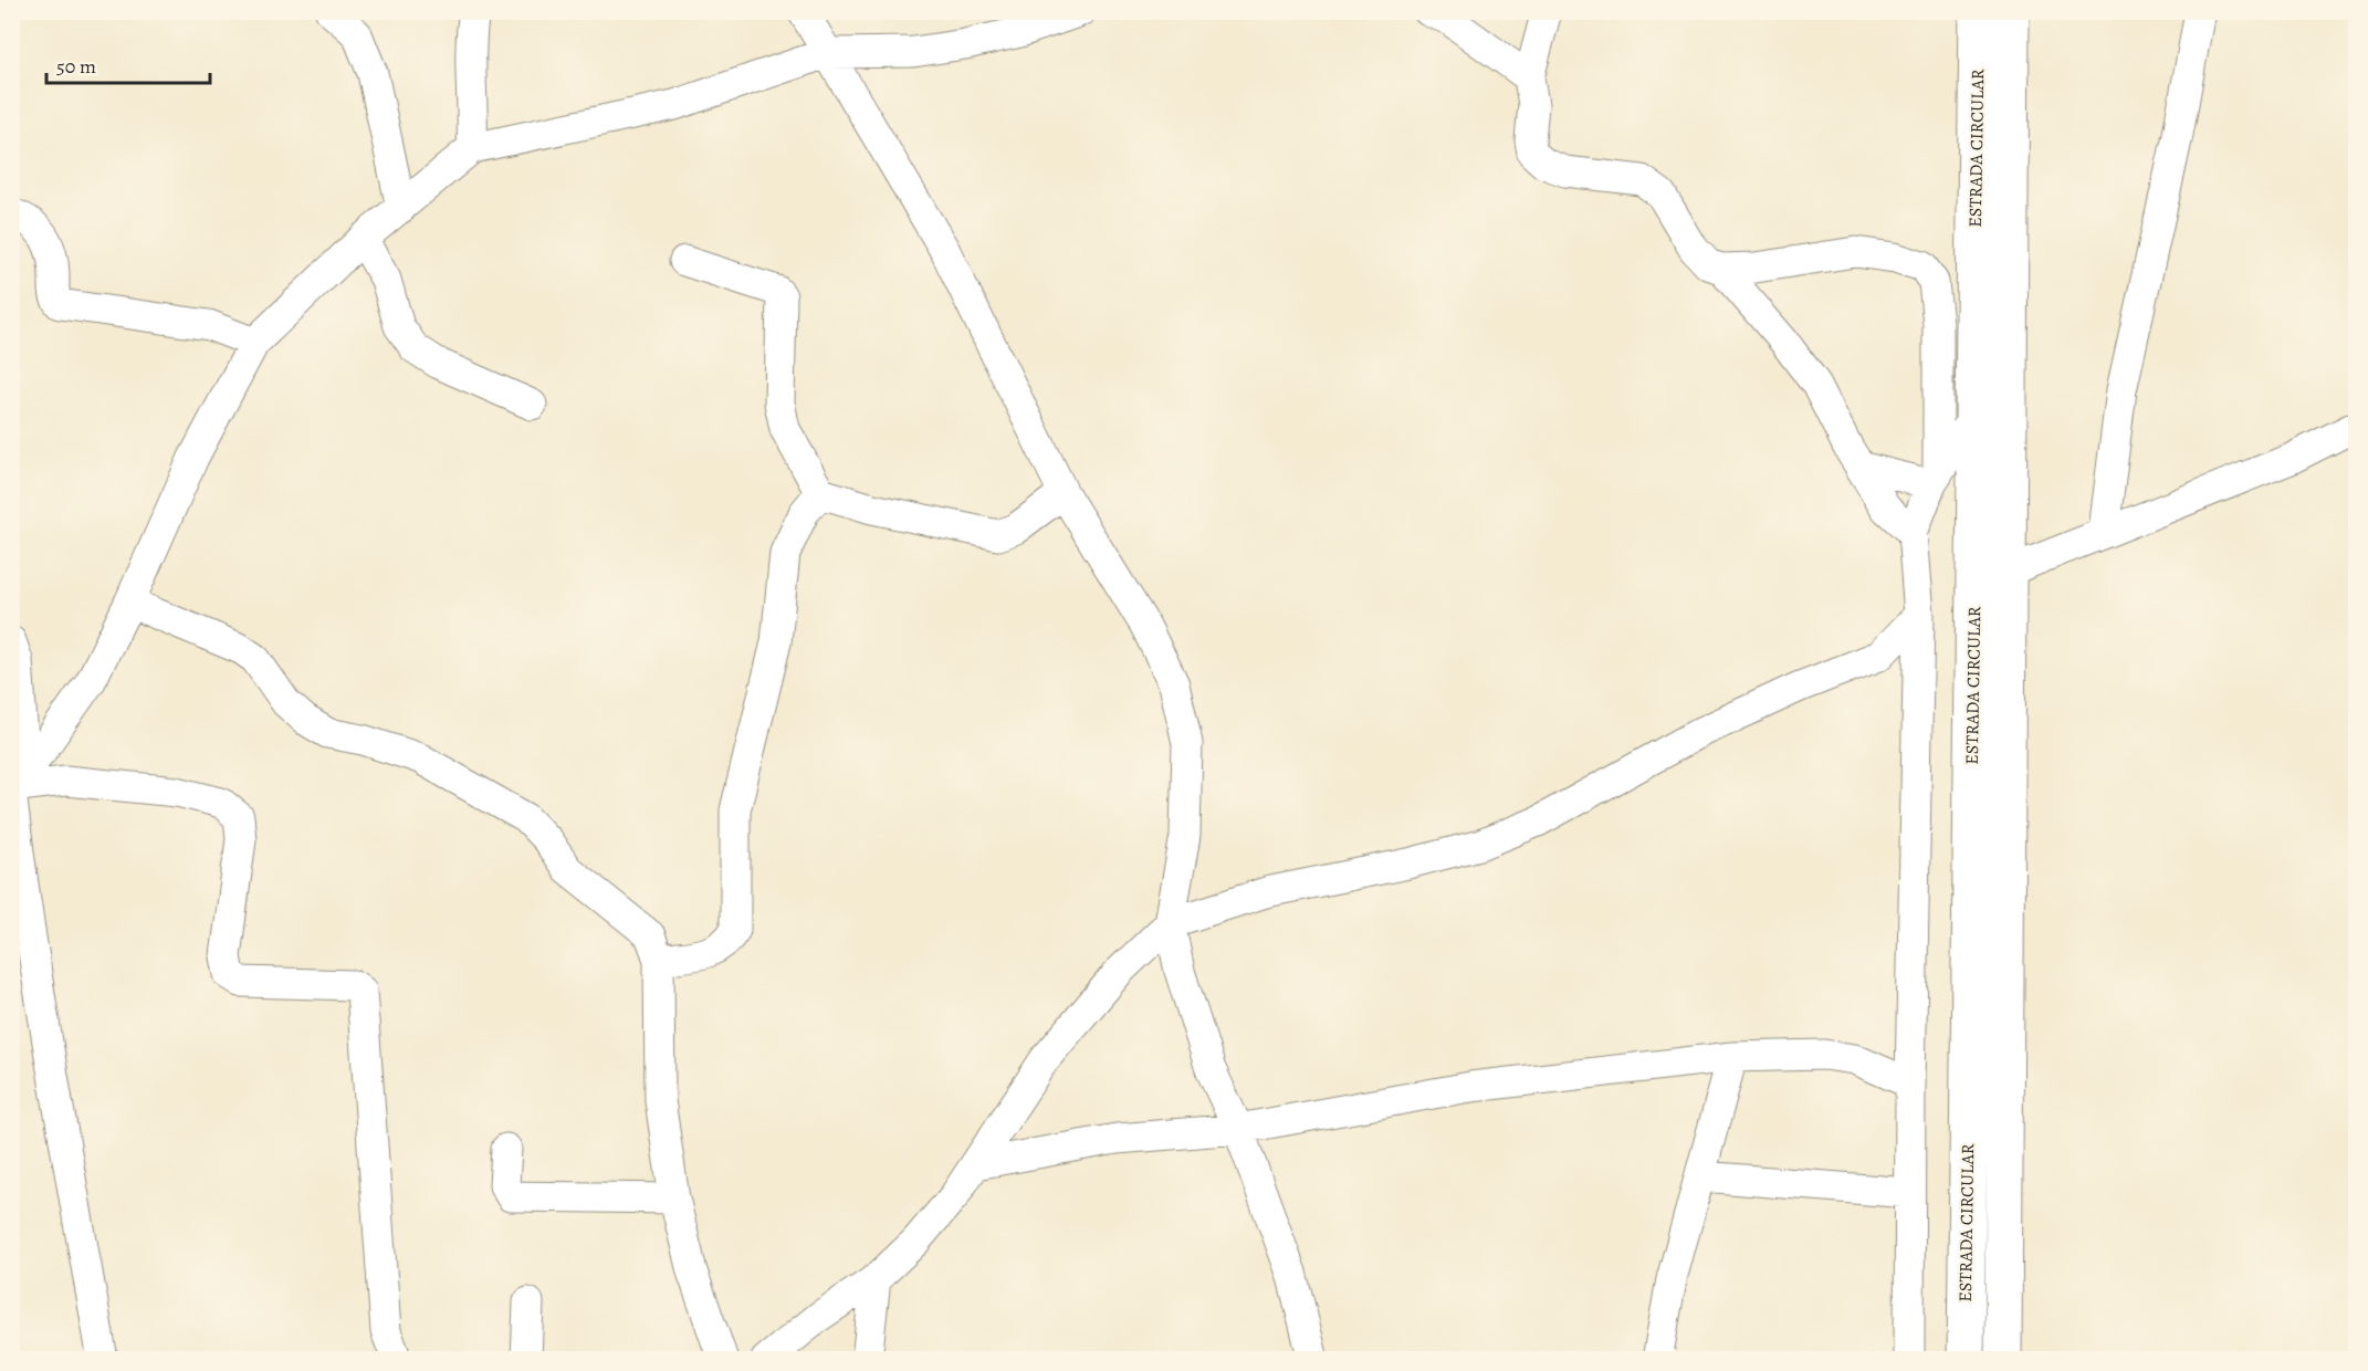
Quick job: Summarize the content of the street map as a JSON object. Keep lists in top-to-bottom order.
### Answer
{
  "streets": {
    "main road": ["ESTRADA CIRCULAR"]
  },
  "scale_bar": "50 m"
}
